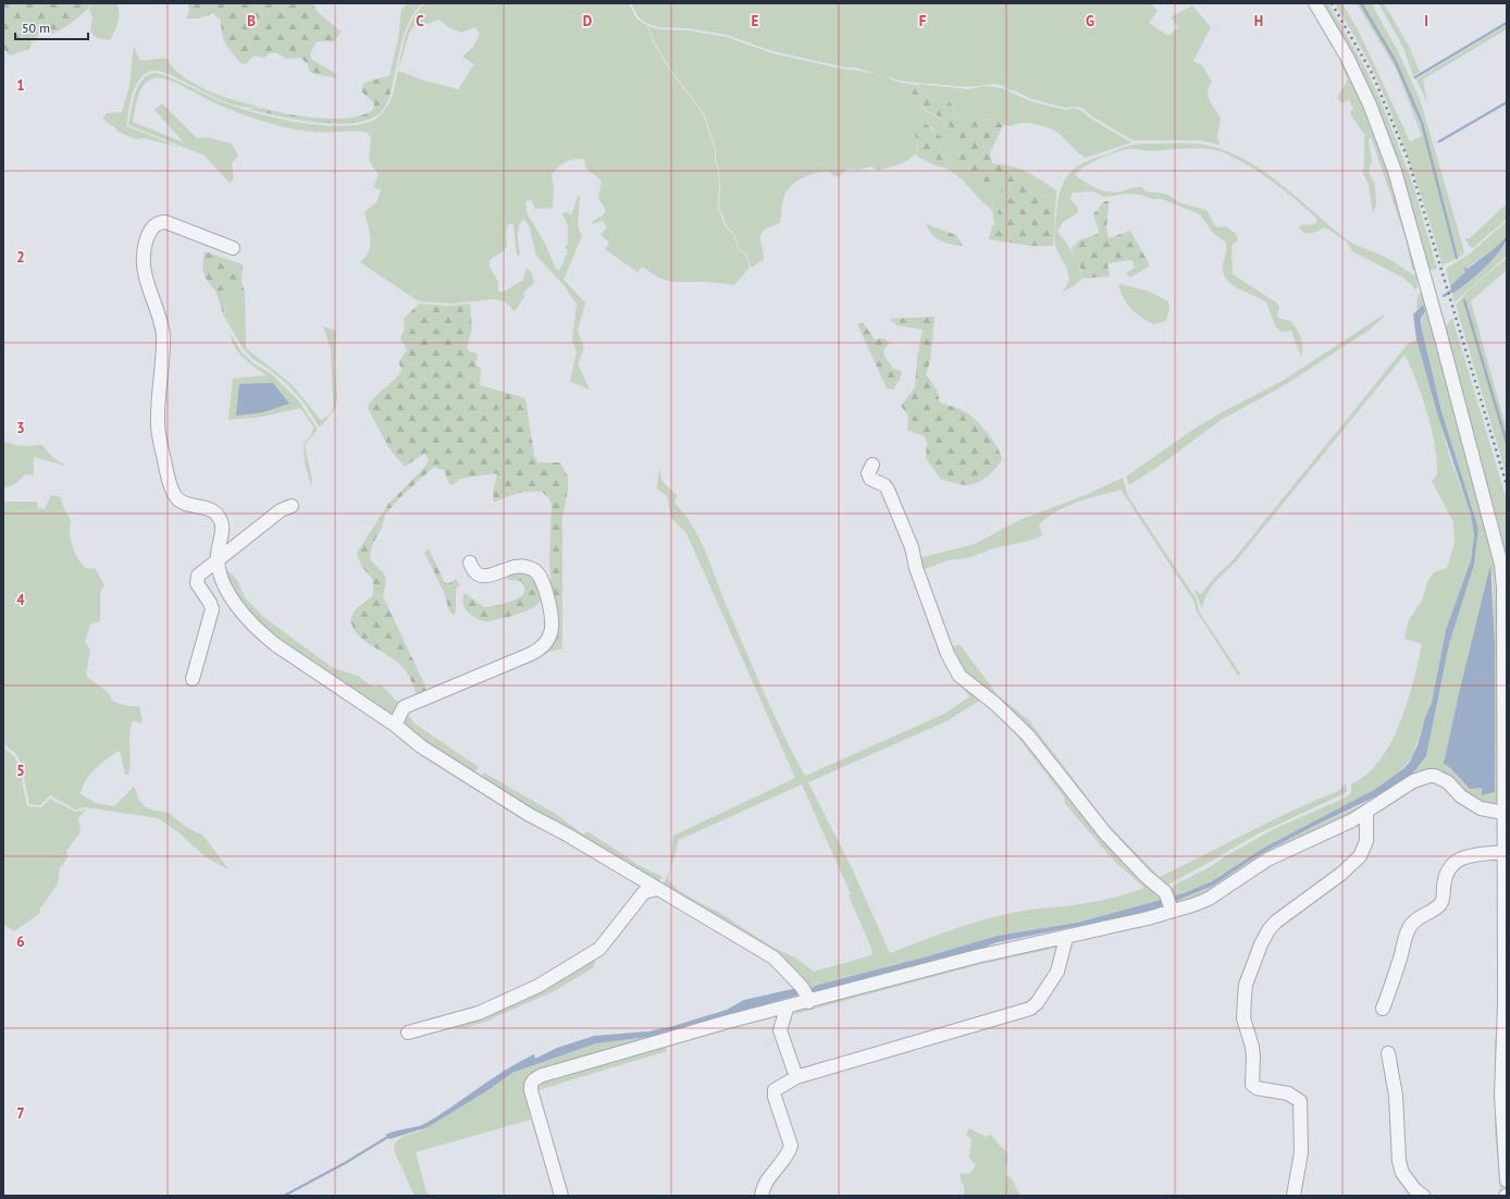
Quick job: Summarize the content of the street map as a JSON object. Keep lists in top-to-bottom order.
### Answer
{
  "scale_bar": "50 m",
  "grid": {
    "columns": [
      "B",
      "C",
      "D",
      "E",
      "F",
      "G",
      "H",
      "I"
    ],
    "rows": [
      "1",
      "2",
      "3",
      "4",
      "5",
      "6",
      "7"
    ]
  }
}
